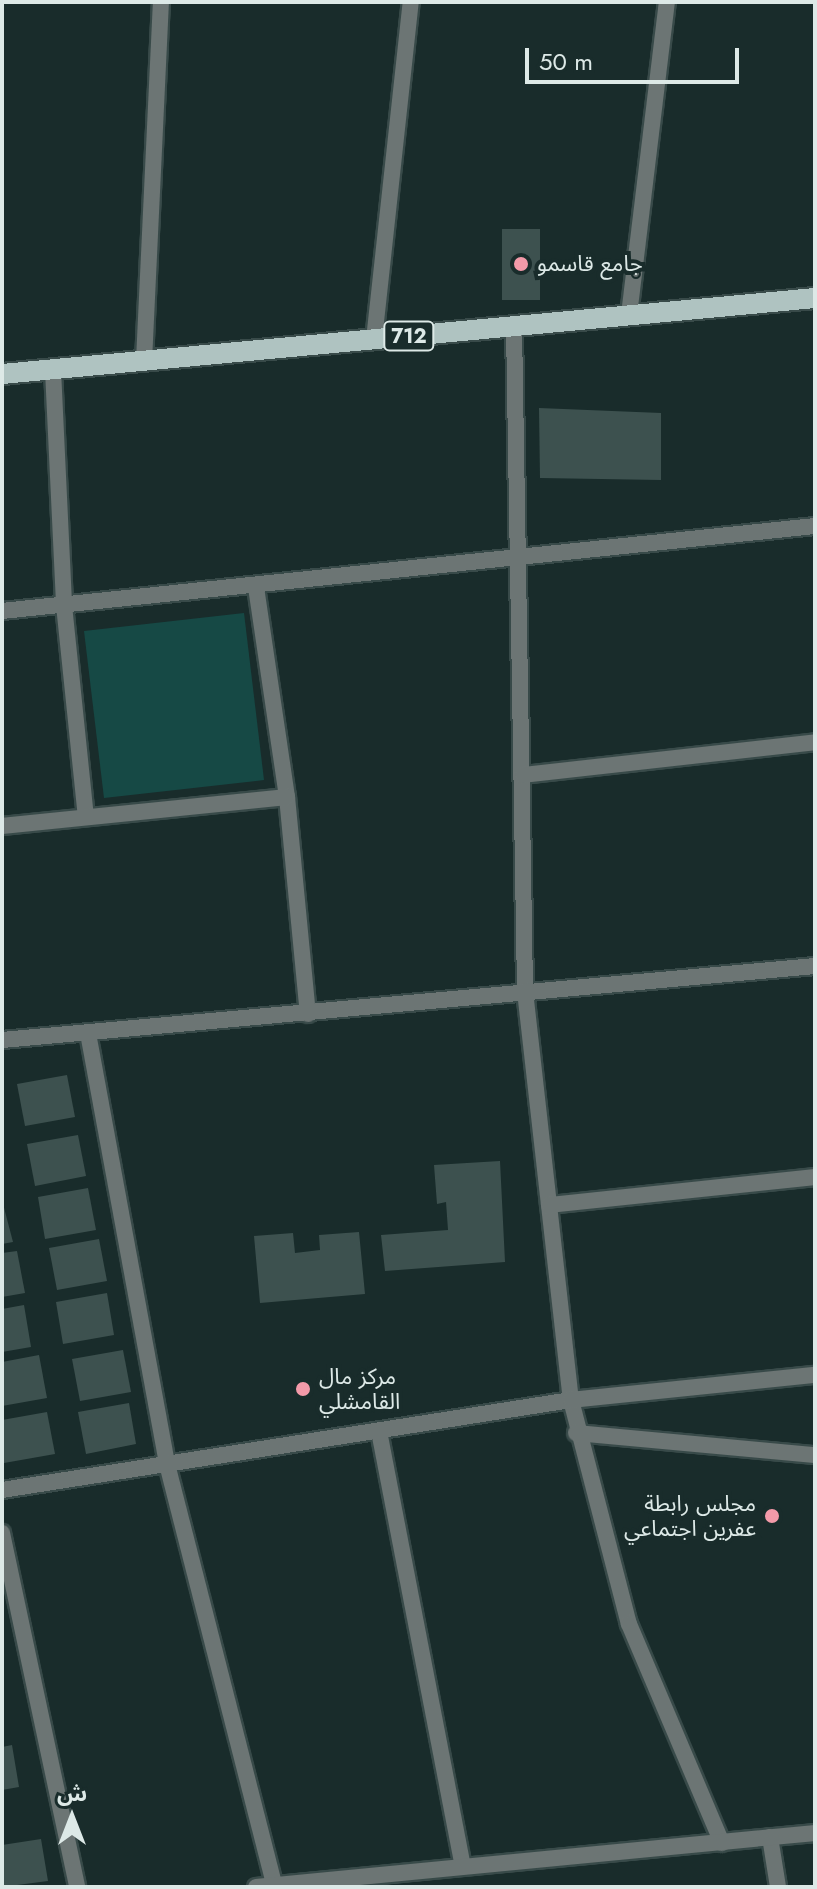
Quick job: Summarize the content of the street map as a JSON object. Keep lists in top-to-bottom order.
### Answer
{
  "streets": {
    "main road": ["712"]
  },
  "places": ["جامع قاسمو", "مركز مال القامشلي", "مجلس رابطة عفرين اجتماعي"],
  "scale_bar": "50 m",
  "north": "top"
}
